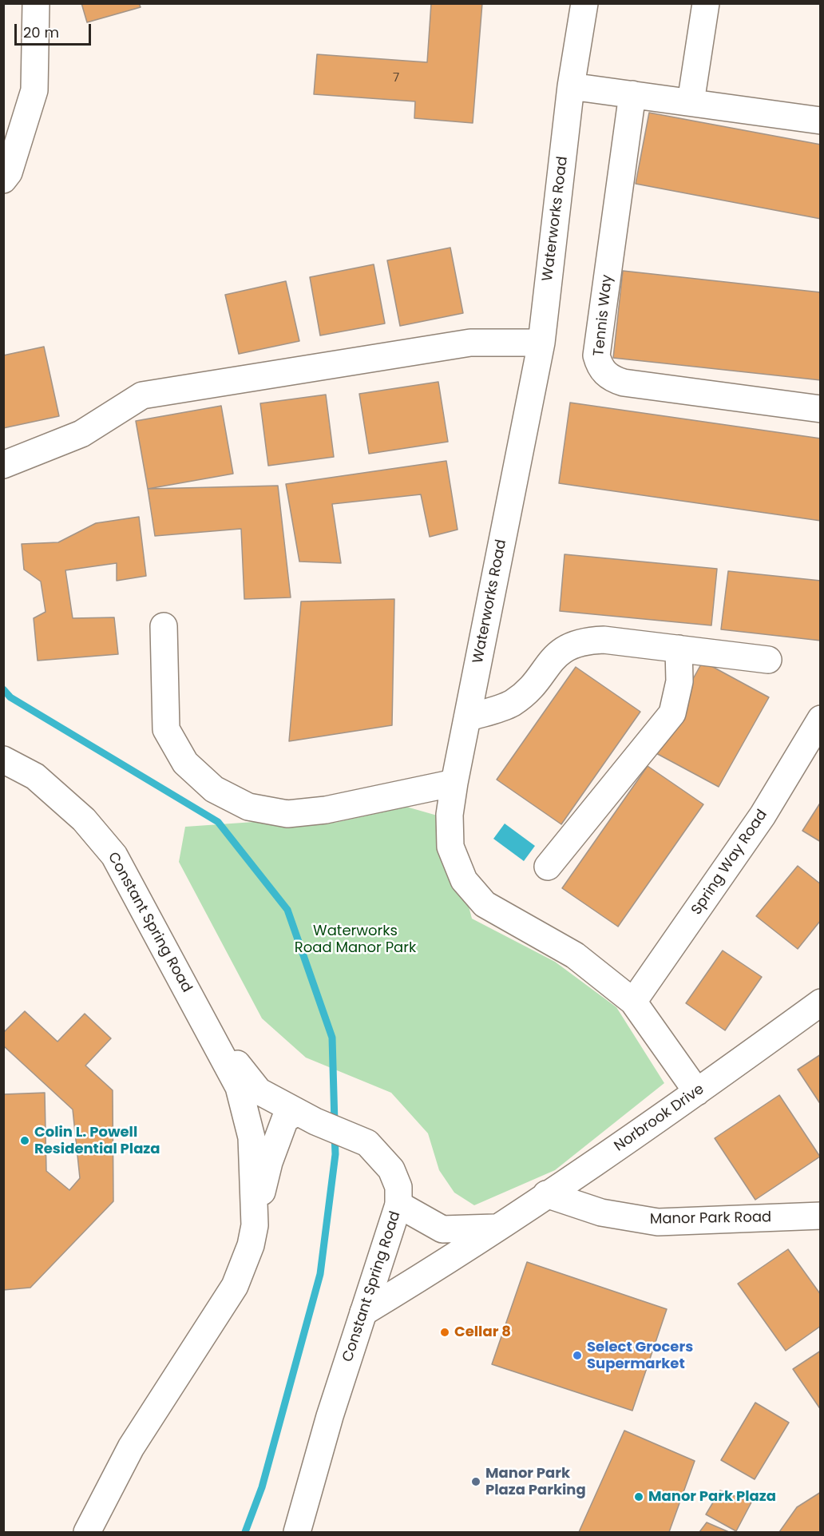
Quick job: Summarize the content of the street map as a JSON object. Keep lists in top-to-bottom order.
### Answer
{
  "streets": {
    "street": [
      "Waterworks Road",
      "Tennis Way",
      "Spring Way Road",
      "Constant Spring Road",
      "Norbrook Drive",
      "Manor Park Road"
    ]
  },
  "crossings": [
    ["Waterworks Road", "Spring Way Road"],
    ["Waterworks Road", "Norbrook Drive"],
    ["Constant Spring Road", "Norbrook Drive"],
    ["Norbrook Drive", "Manor Park Road"]
  ],
  "parks": ["Waterworks Road Manor Park"],
  "places": [
    "Colin L. Powell Residential Plaza",
    "Cellar 8",
    "Select Grocers Supermarket",
    "Manor Park Plaza Parking",
    "Manor Park Plaza"
  ],
  "house_numbers": ["7"],
  "scale_bar": "20 m"
}
